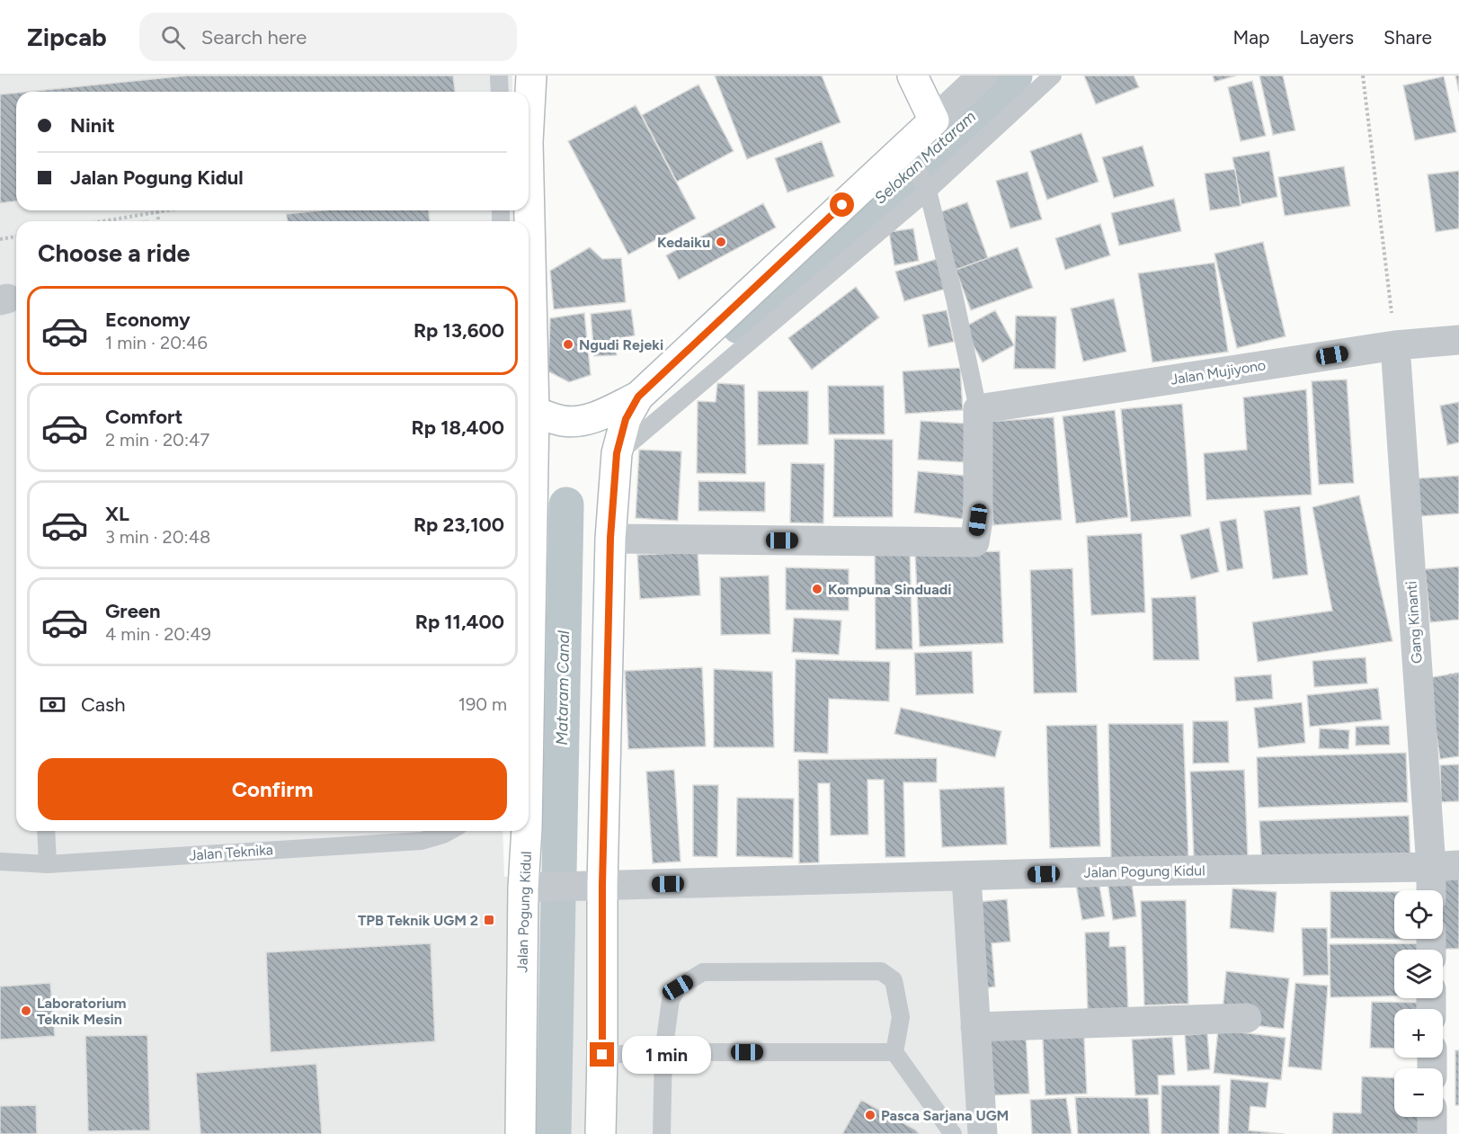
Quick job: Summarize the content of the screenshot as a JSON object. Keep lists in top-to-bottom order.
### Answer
{
  "streets": {
    "main road": ["Jalan Pogung Kidul"],
    "street": ["Jalan Mujiyono", "Gang Kinanti"],
    "lane": ["Jalan Teknika"]
  },
  "crossings": [
    ["Jalan Mujiyono", "Gang Kinanti"],
    ["Gang Kinanti", "Jalan Pogung Kidul"]
  ],
  "water": ["Selokan Mataram", "Mataram Canal"],
  "places": {
    "other": [
      "Kedaiku",
      "Ngudi Rejeki",
      "Kompuna Sinduadi",
      "Laboratorium Teknik Mesin",
      "Pasca Sarjana UGM"
    ],
    "transit": ["TPB Teknik UGM 2"]
  },
  "page": {
    "header": "Zipcab",
    "search": "Search here",
    "nav": ["Map", "Layers", "Share"],
    "banner": ["Ninit", "Jalan Pogung Kidul"],
    "heading": "Choose a ride",
    "list": [
      {
        "name": "Economy",
        "note": "1 min · 20:46",
        "value": "Rp 13,600"
      },
      {
        "name": "Comfort",
        "note": "2 min · 20:47",
        "value": "Rp 18,400"
      },
      {
        "name": "XL",
        "note": "3 min · 20:48",
        "value": "Rp 23,100"
      },
      {
        "name": "Green",
        "note": "4 min · 20:49",
        "value": "Rp 11,400"
      }
    ],
    "pay": ["Cash", "190 m"],
    "buttons": "Confirm",
    "map_buttons": ["+", "−"],
    "bubble": "1 min"
  }
}
